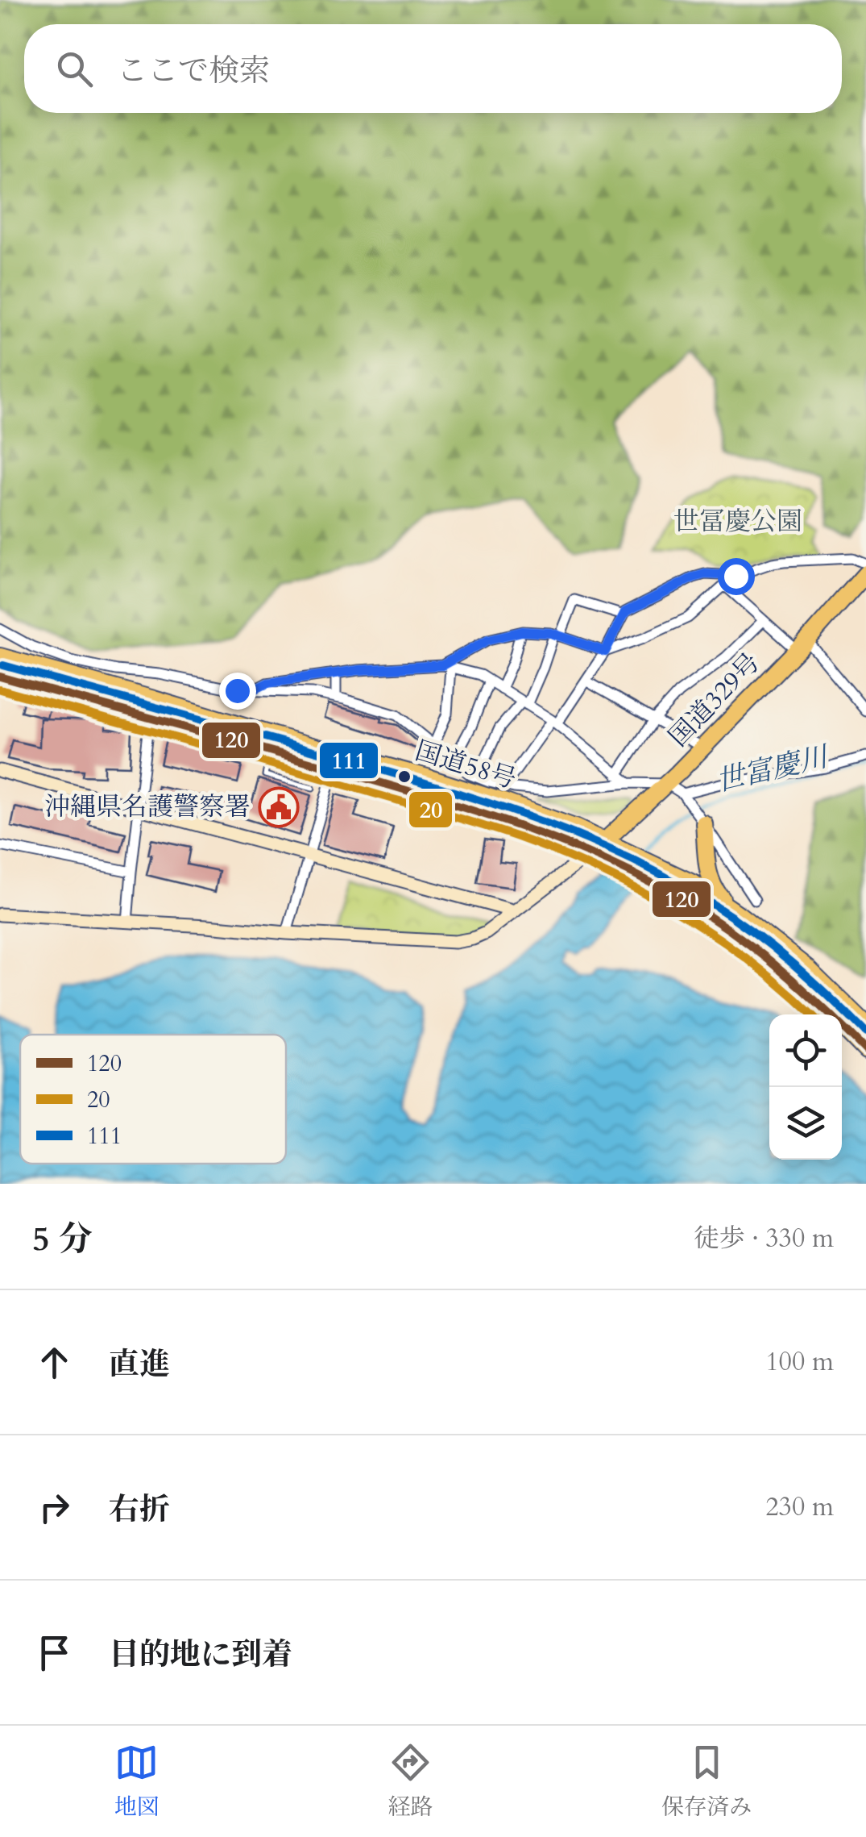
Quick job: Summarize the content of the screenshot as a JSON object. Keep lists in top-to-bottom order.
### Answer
{
  "streets": {
    "highway": ["国道329号", "国道58号"]
  },
  "crossings": [
    ["国道329号", "国道58号"]
  ],
  "water": ["世富慶川"],
  "parks": ["世冨慶公園"],
  "places": {
    "public building": ["沖縄県名護警察署"]
  },
  "lines": ["transit line 111", "transit line 120", "transit line 20"],
  "legend": ["120", "20", "111"],
  "page": {
    "search": "ここで検索",
    "heading": ["5 分", "徒歩 · 330 m"],
    "list": [
      ["直進", "100 m"],
      ["右折", "230 m"],
      "目的地に到着"
    ],
    "nav": ["地図", "経路", "保存済み"]
  }
}
